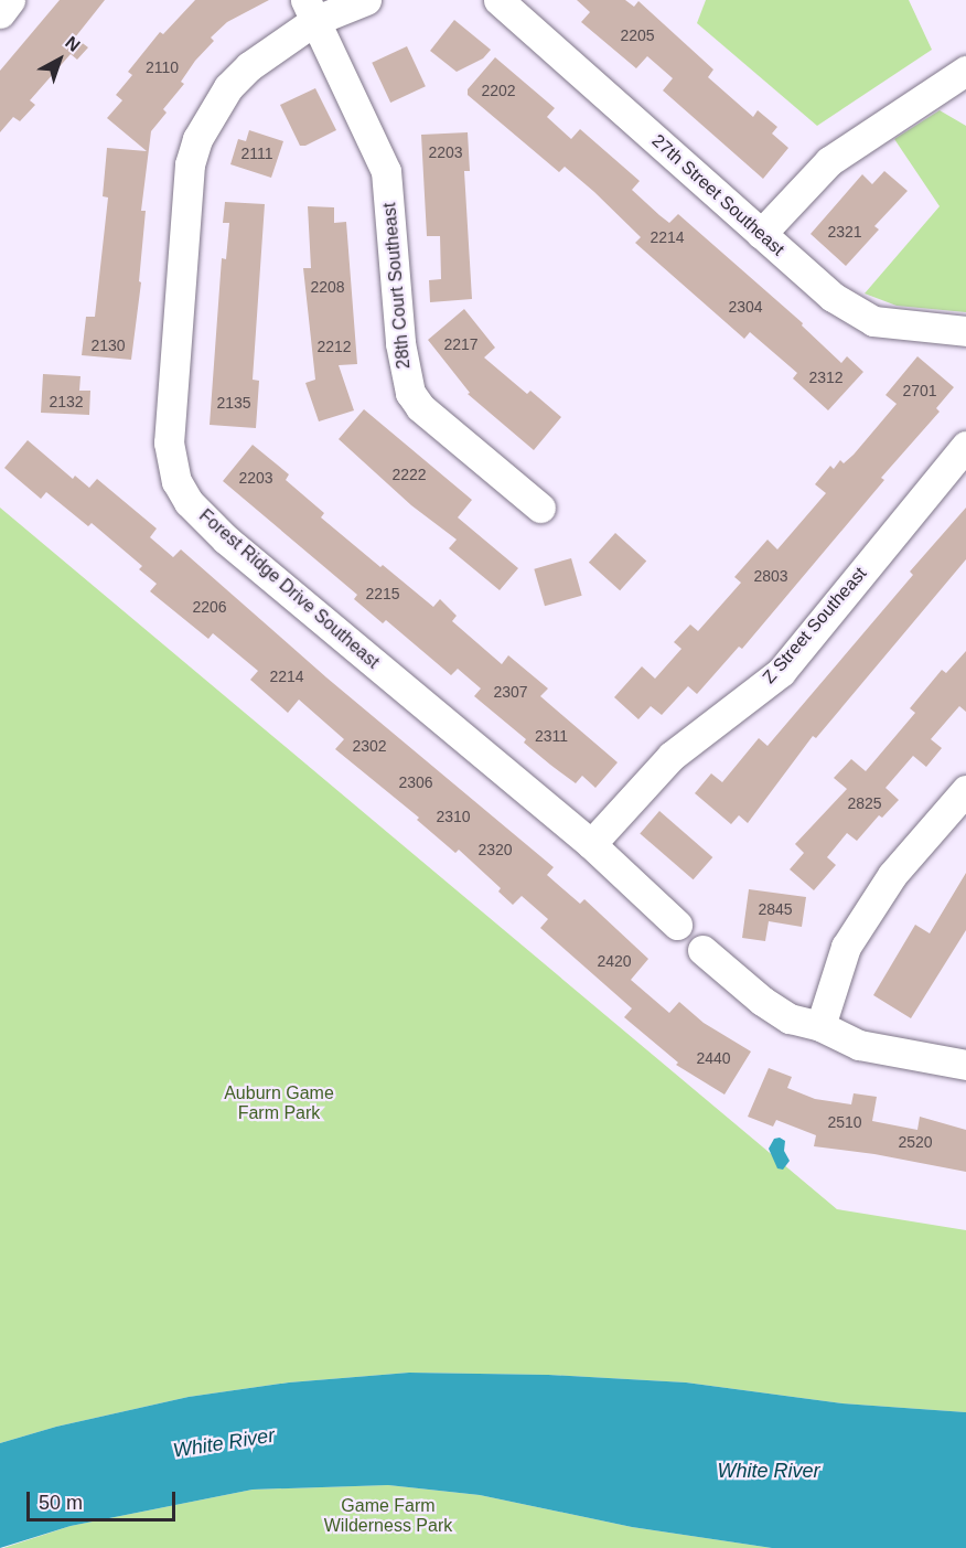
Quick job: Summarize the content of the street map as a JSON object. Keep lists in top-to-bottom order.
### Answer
{
  "streets": {
    "street": [
      "27th Street Southeast",
      "28th Court Southeast",
      "Forest Ridge Drive Southeast",
      "Z Street Southeast"
    ]
  },
  "crossings": [
    ["28th Court Southeast", "Forest Ridge Drive Southeast"],
    ["Forest Ridge Drive Southeast", "Z Street Southeast"]
  ],
  "water": ["White River"],
  "parks": ["Auburn Game Farm Park", "Game Farm Wilderness Park"],
  "house_numbers": [
    "2205",
    "2110",
    "2202",
    "2203",
    "2111",
    "2321",
    "2214",
    "2208",
    "2304",
    "2217",
    "2130",
    "2212",
    "2312",
    "2701",
    "2132",
    "2135",
    "2222",
    "2203",
    "2803",
    "2215",
    "2206",
    "2214",
    "2307",
    "2311",
    "2302",
    "2306",
    "2825",
    "2310",
    "2320",
    "2845",
    "2420",
    "2440",
    "2510",
    "2520"
  ],
  "scale_bar": "50 m",
  "north": "top right"
}
